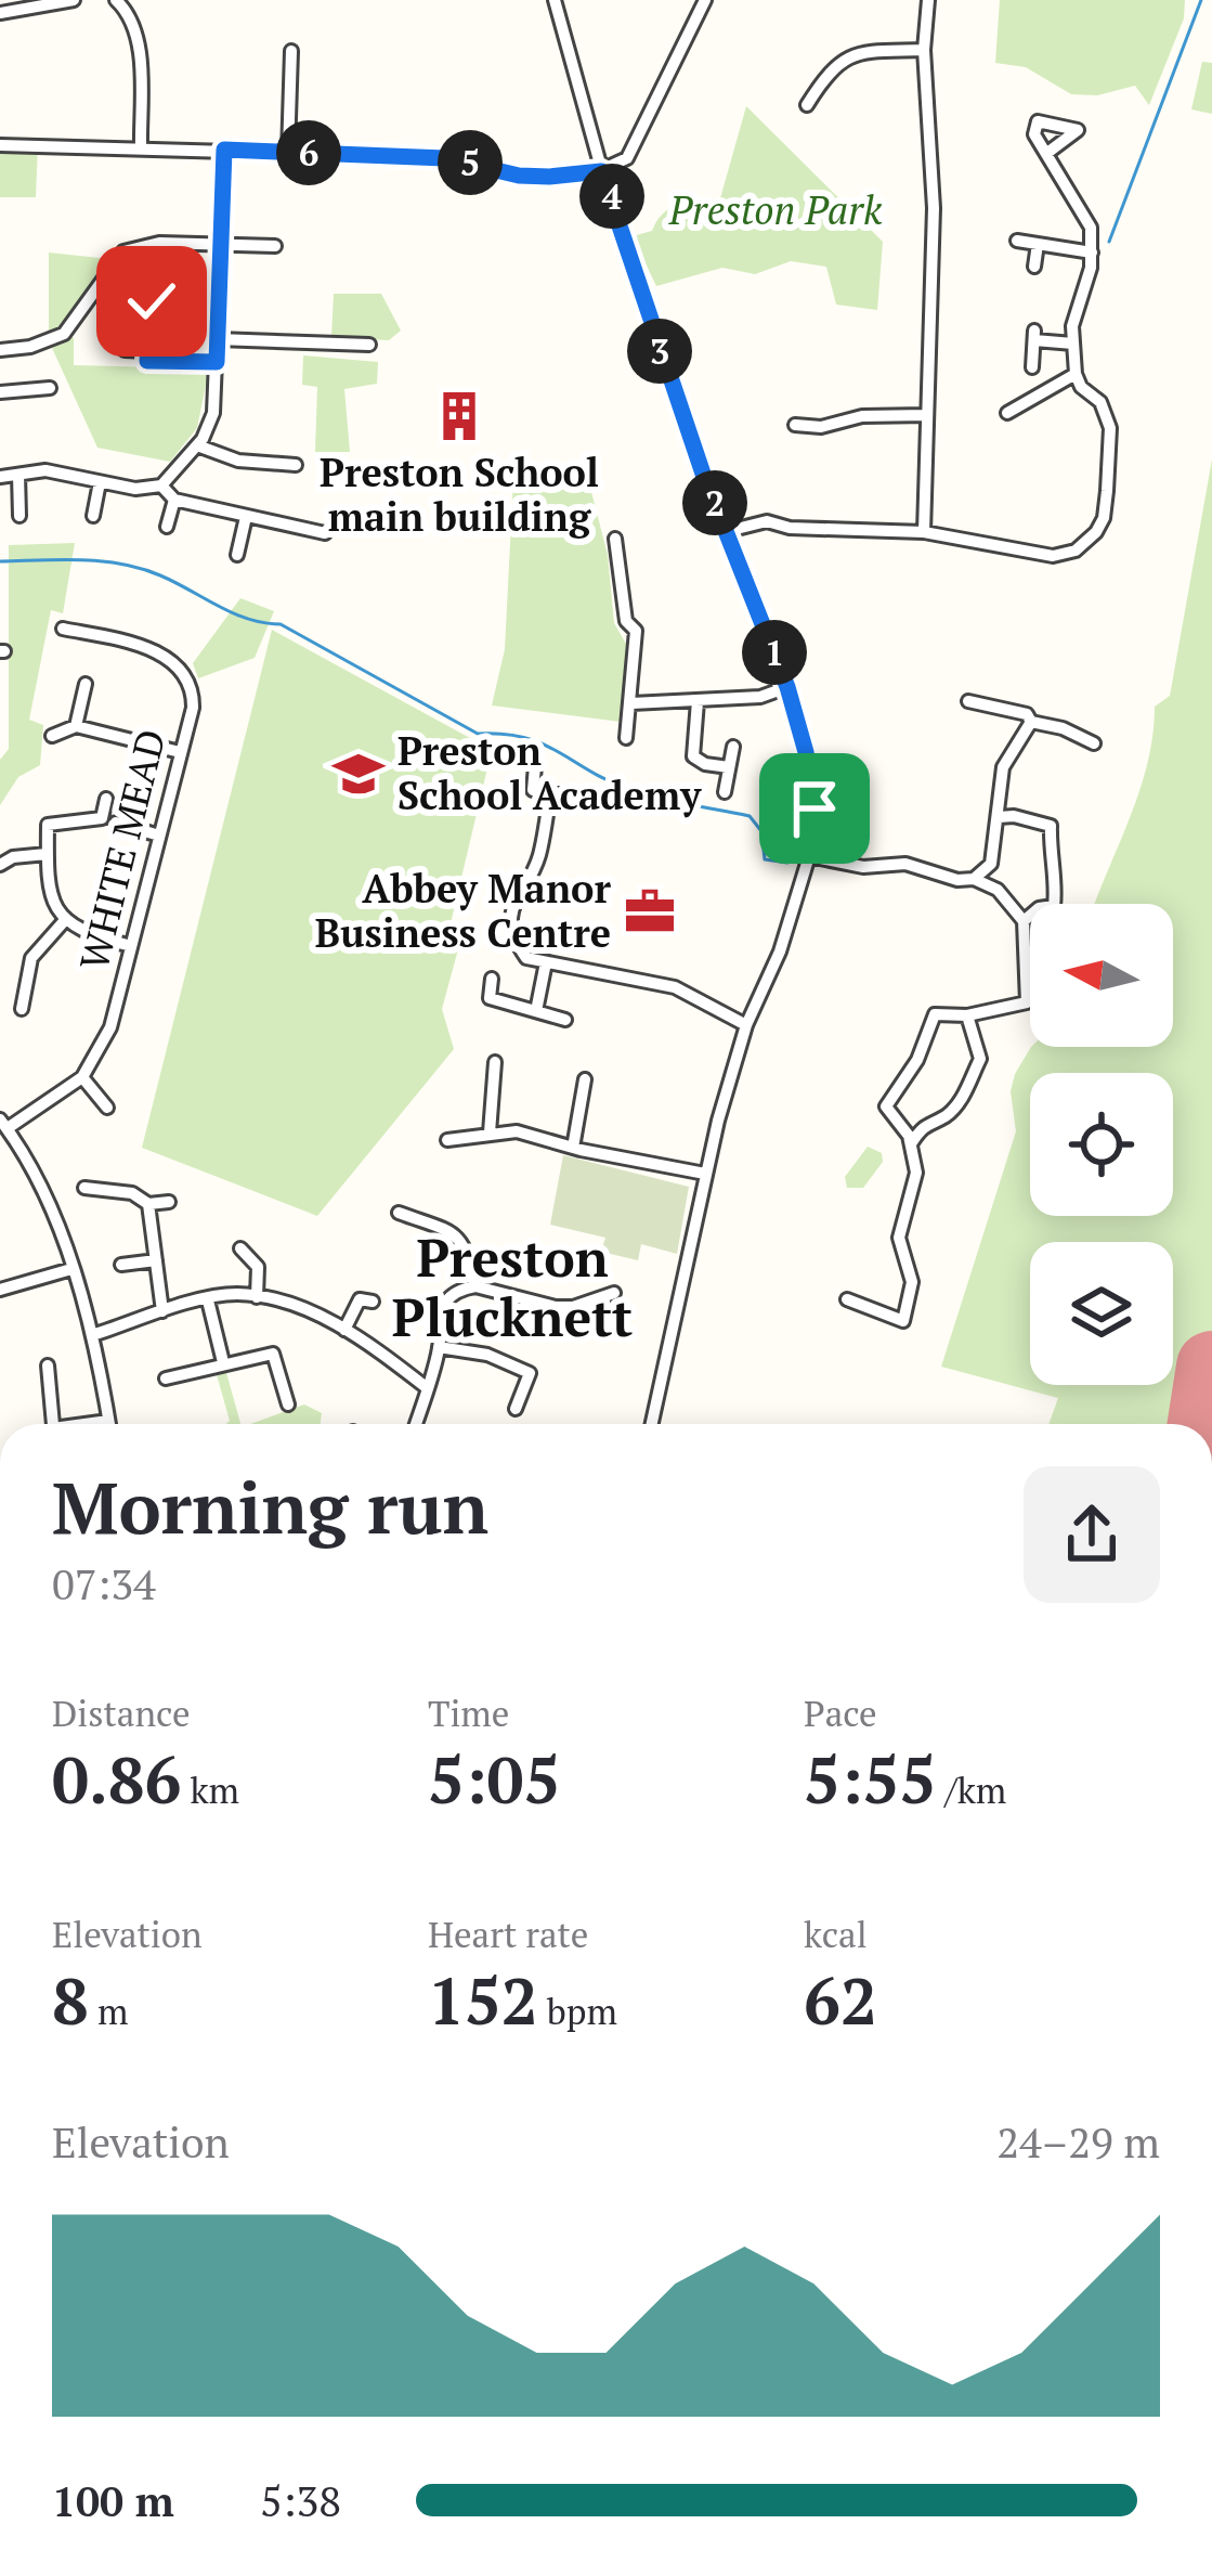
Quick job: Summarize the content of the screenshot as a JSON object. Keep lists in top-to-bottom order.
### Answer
{
  "streets": {
    "street": ["WHITE MEAD"]
  },
  "districts": ["Preston Plucknett"],
  "parks": ["Preston Park"],
  "places": {
    "building": ["Preston School main building"],
    "school or university": ["Preston School Academy"],
    "office": ["Abbey Manor Business Centre"]
  },
  "north": "left",
  "page": {
    "pins": [
      "6",
      "5",
      "4",
      "3",
      "2",
      "1"
    ],
    "heading": ["Morning run", "07:34"],
    "stats": [
      ["Distance", "0.86 km"],
      ["Time", "5:05"],
      ["Pace", "5:55 /km"],
      ["Elevation", "8 m"],
      ["Heart rate", "152 bpm"],
      ["kcal", "62"]
    ],
    "chart": ["Elevation", "24–29 m"],
    "list": [
      {
        "name": "100 m",
        "note": "5:38"
      }
    ]
  }
}
